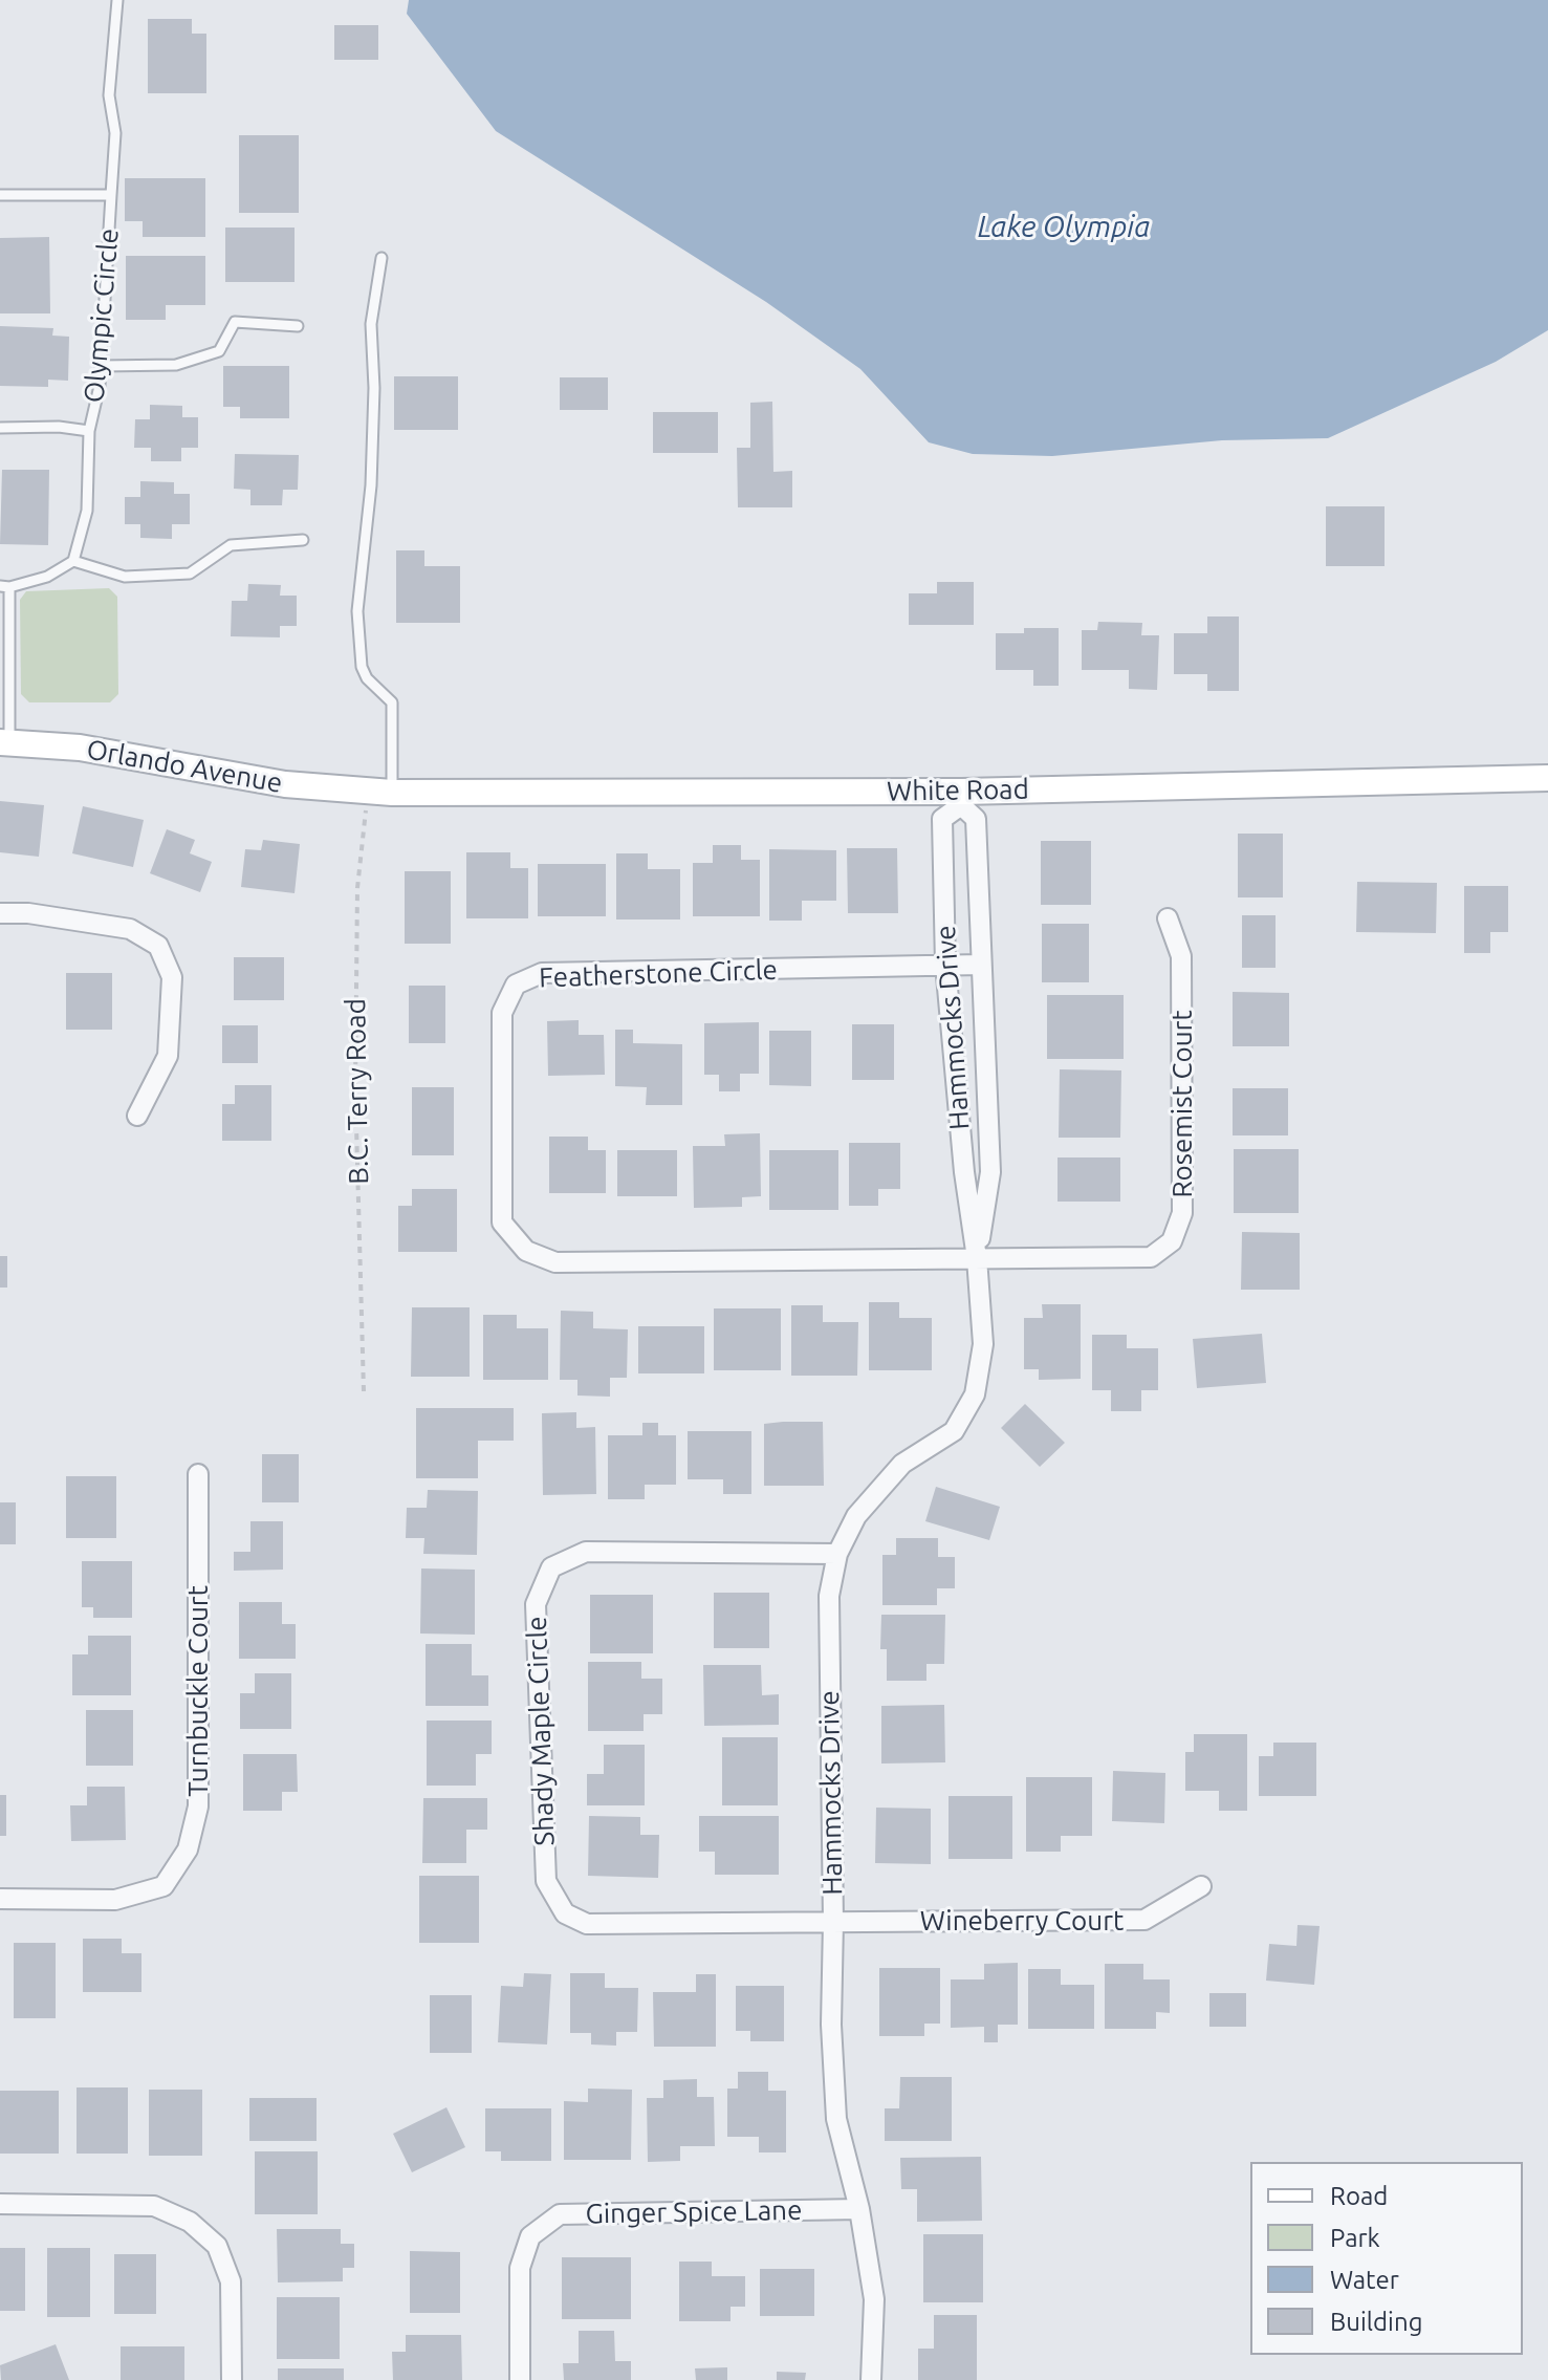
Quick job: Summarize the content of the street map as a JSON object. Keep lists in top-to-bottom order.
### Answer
{
  "streets": {
    "street": [
      "Orlando Avenue",
      "White Road",
      "Featherstone Circle",
      "Hammocks Drive",
      "Rosemist Court",
      "Turnbuckle Court",
      "Shady Maple Circle",
      "Wineberry Court",
      "Ginger Spice Lane"
    ],
    "lane": ["Olympic Circle"],
    "path": ["B.C. Terry Road"]
  },
  "crossings": [
    ["Orlando Avenue", "White Road"],
    ["Orlando Avenue", "B.C. Terry Road"],
    ["White Road", "Hammocks Drive"],
    ["White Road", "B.C. Terry Road"],
    ["Featherstone Circle", "Hammocks Drive"],
    ["Featherstone Circle", "Rosemist Court"],
    ["Hammocks Drive", "Rosemist Court"],
    ["Hammocks Drive", "Shady Maple Circle"],
    ["Hammocks Drive", "Wineberry Court"],
    ["Hammocks Drive", "Ginger Spice Lane"],
    ["Shady Maple Circle", "Wineberry Court"]
  ],
  "water": ["Lake Olympia"],
  "legend": [
    "Road",
    "Park",
    "Water",
    "Building"
  ]
}
